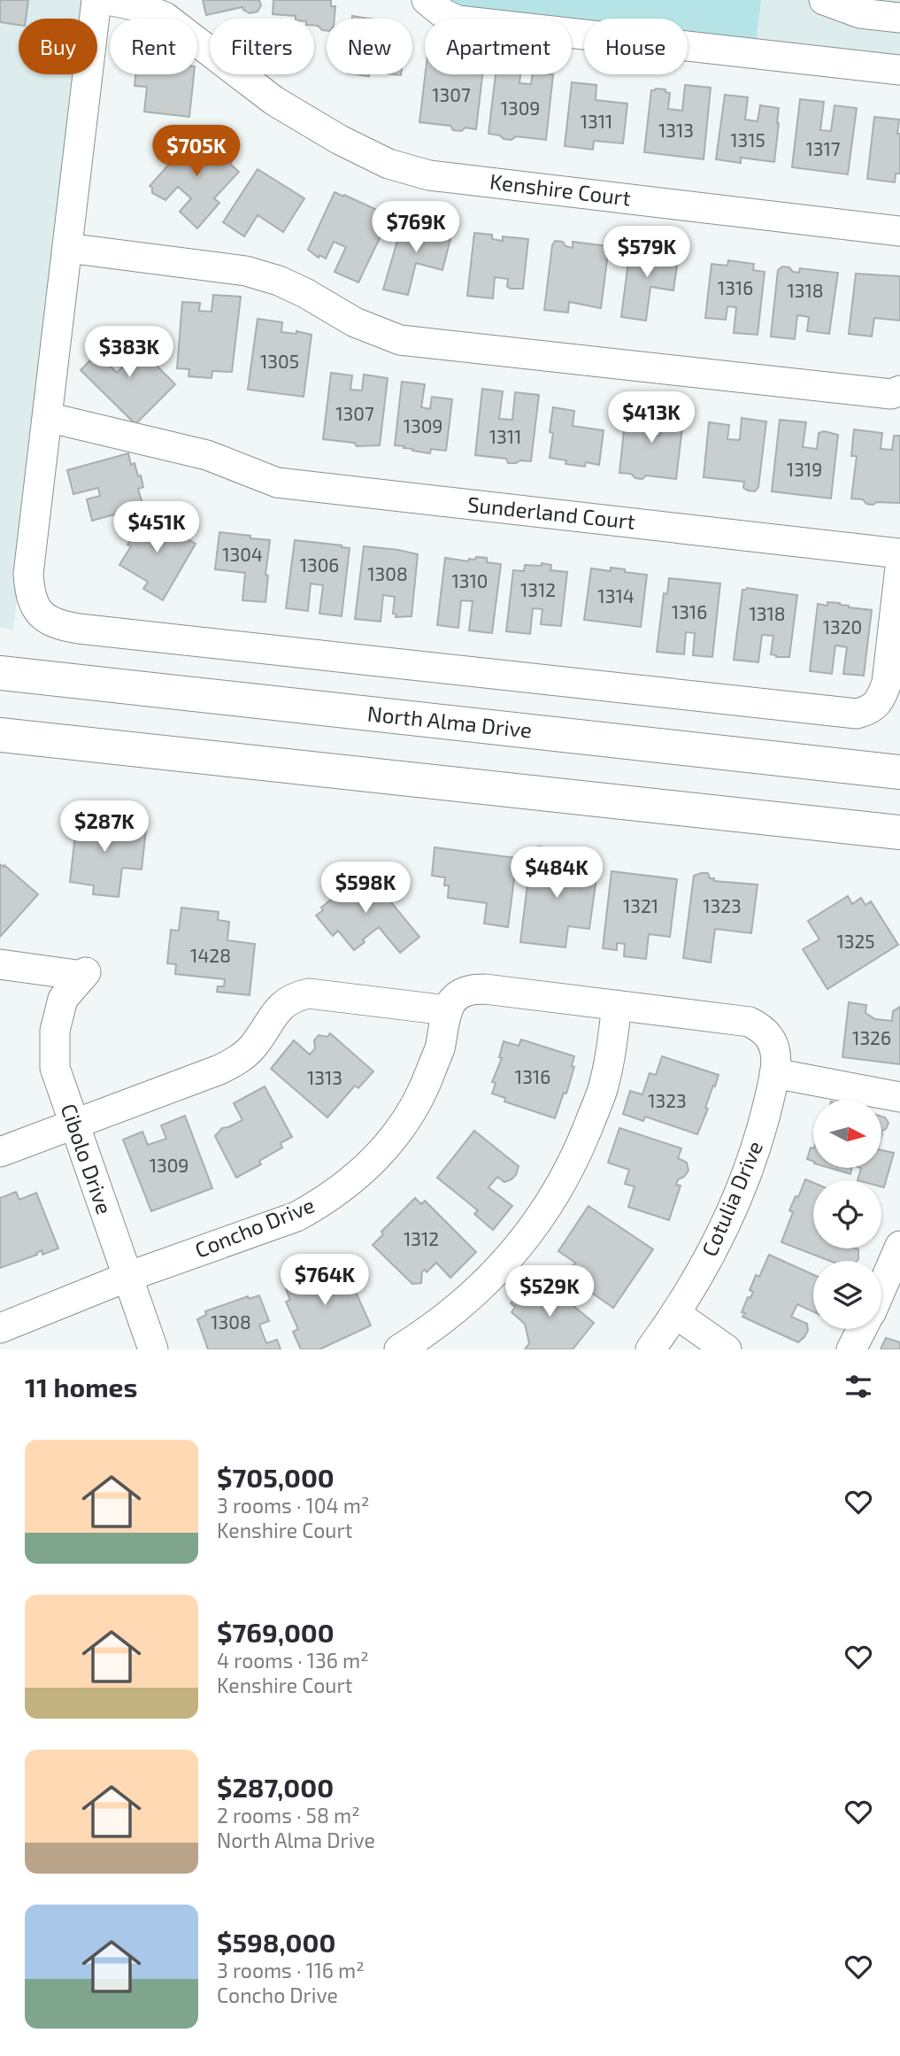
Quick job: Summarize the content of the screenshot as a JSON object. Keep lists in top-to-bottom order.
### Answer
{
  "streets": {
    "main road": ["North Alma Drive"],
    "street": [
      "Kenshire Court",
      "Sunderland Court",
      "Cibolo Drive",
      "Cotulia Drive",
      "Concho Drive"
    ]
  },
  "crossings": [
    ["Cibolo Drive", "Concho Drive"]
  ],
  "house_numbers": [
    "1307",
    "1309",
    "1311",
    "1313",
    "1315",
    "1317",
    "1316",
    "1318",
    "1305",
    "1307",
    "1309",
    "1311",
    "1319",
    "1304",
    "1306",
    "1308",
    "1310",
    "1312",
    "1314",
    "1316",
    "1318",
    "1320",
    "1321",
    "1323",
    "1325",
    "1428",
    "1326",
    "1316",
    "1313",
    "1323",
    "1309",
    "1312",
    "1308"
  ],
  "north": "right",
  "page": {
    "chip": [
      "Buy",
      "Rent",
      "Filters",
      "New",
      "Apartment",
      "House"
    ],
    "price": [
      "$705K",
      "$769K",
      "$579K",
      "$383K",
      "$413K",
      "$451K",
      "$287K",
      "$484K",
      "$598K",
      "$764K",
      "$529K"
    ],
    "heading": "11 homes",
    "list": [
      {
        "name": "$705,000",
        "note": "3 rooms · 104 m² · Kenshire Court"
      },
      {
        "name": "$769,000",
        "note": "4 rooms · 136 m² · Kenshire Court"
      },
      {
        "name": "$287,000",
        "note": "2 rooms · 58 m² · North Alma Drive"
      },
      {
        "name": "$598,000",
        "note": "3 rooms · 116 m² · Concho Drive"
      }
    ]
  }
}
